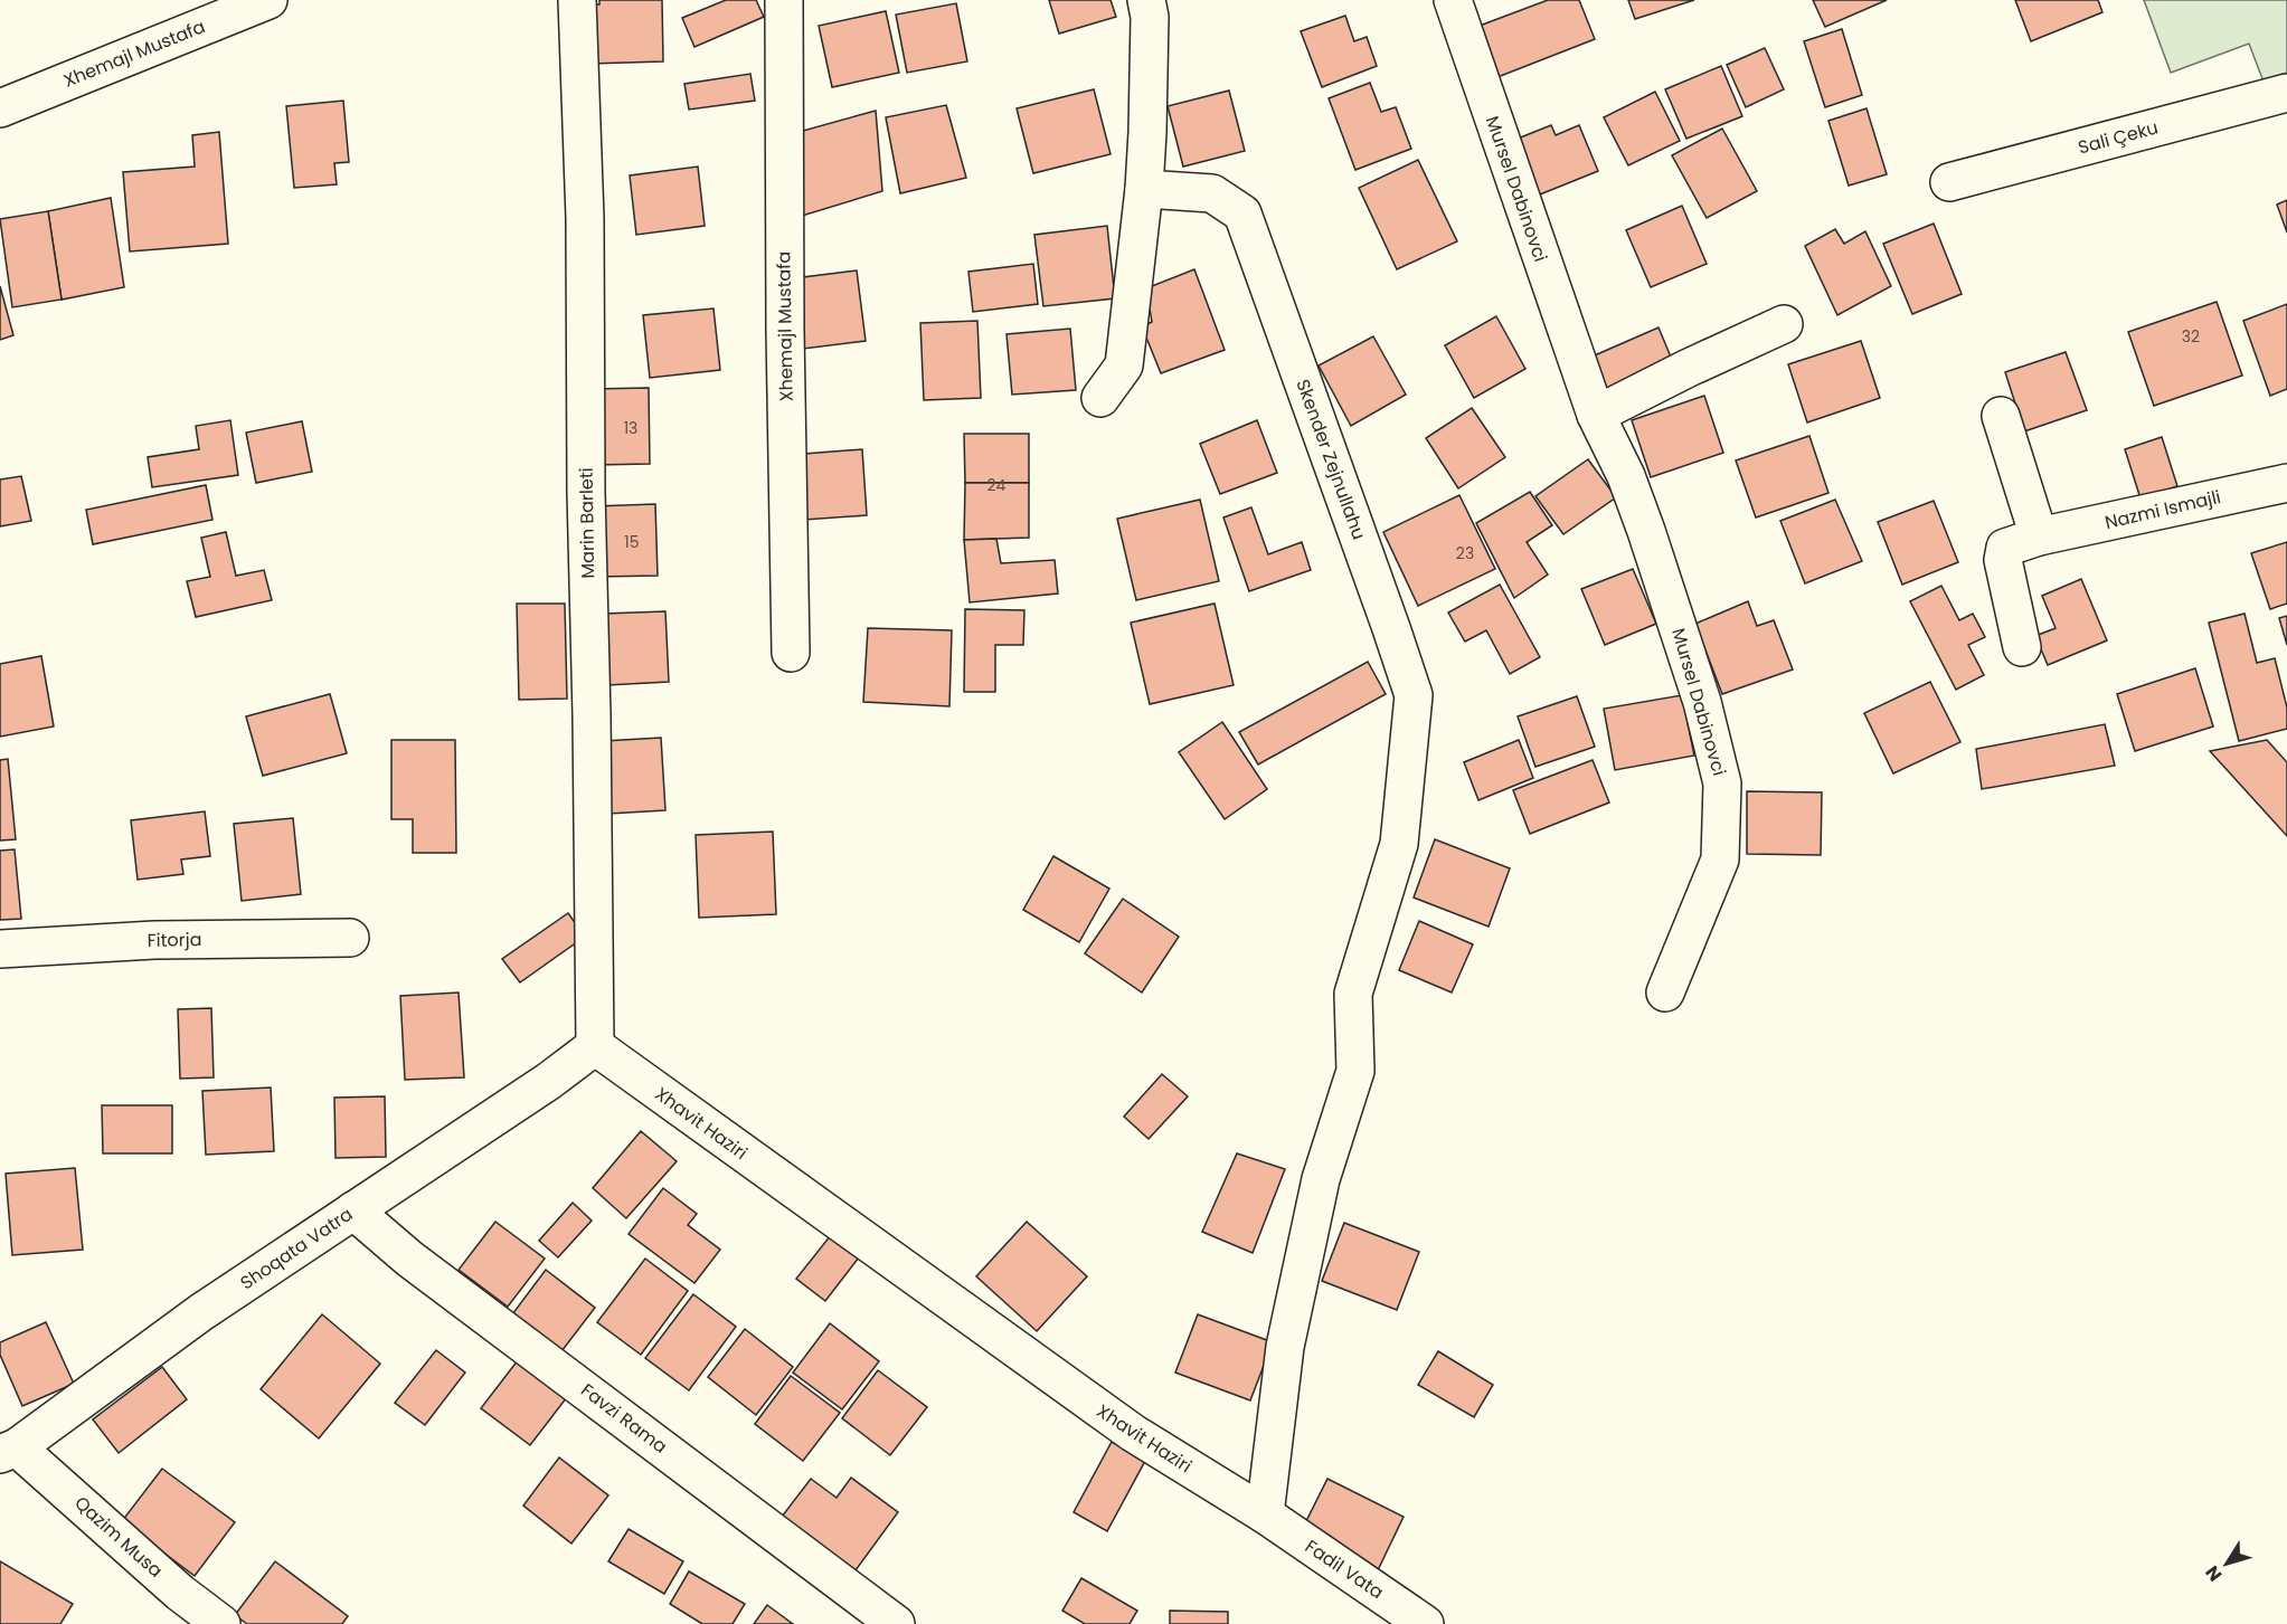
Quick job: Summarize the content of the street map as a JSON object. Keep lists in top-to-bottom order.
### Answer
{
  "streets": {
    "street": [
      "Xhemajl Mustafa",
      "Sali Çeku",
      "Mursel Dabinovci",
      "Skender Zejnullahu",
      "Nazmi Ismajli",
      "Marin Barleti",
      "Fitorja",
      "Xhavit Haziri",
      "Shoqata Vatra",
      "Favzi Rama",
      "Qazim Musa",
      "Fadil Vata"
    ]
  },
  "crossings": [
    ["Skender Zejnullahu", "Xhavit Haziri"],
    ["Skender Zejnullahu", "Fadil Vata"],
    ["Marin Barleti", "Xhavit Haziri"],
    ["Marin Barleti", "Shoqata Vatra"],
    ["Xhavit Haziri", "Shoqata Vatra"],
    ["Xhavit Haziri", "Fadil Vata"],
    ["Shoqata Vatra", "Favzi Rama"],
    ["Shoqata Vatra", "Qazim Musa"]
  ],
  "house_numbers": [
    "32",
    "13",
    "24",
    "15",
    "23"
  ],
  "north": "bottom left"
}
